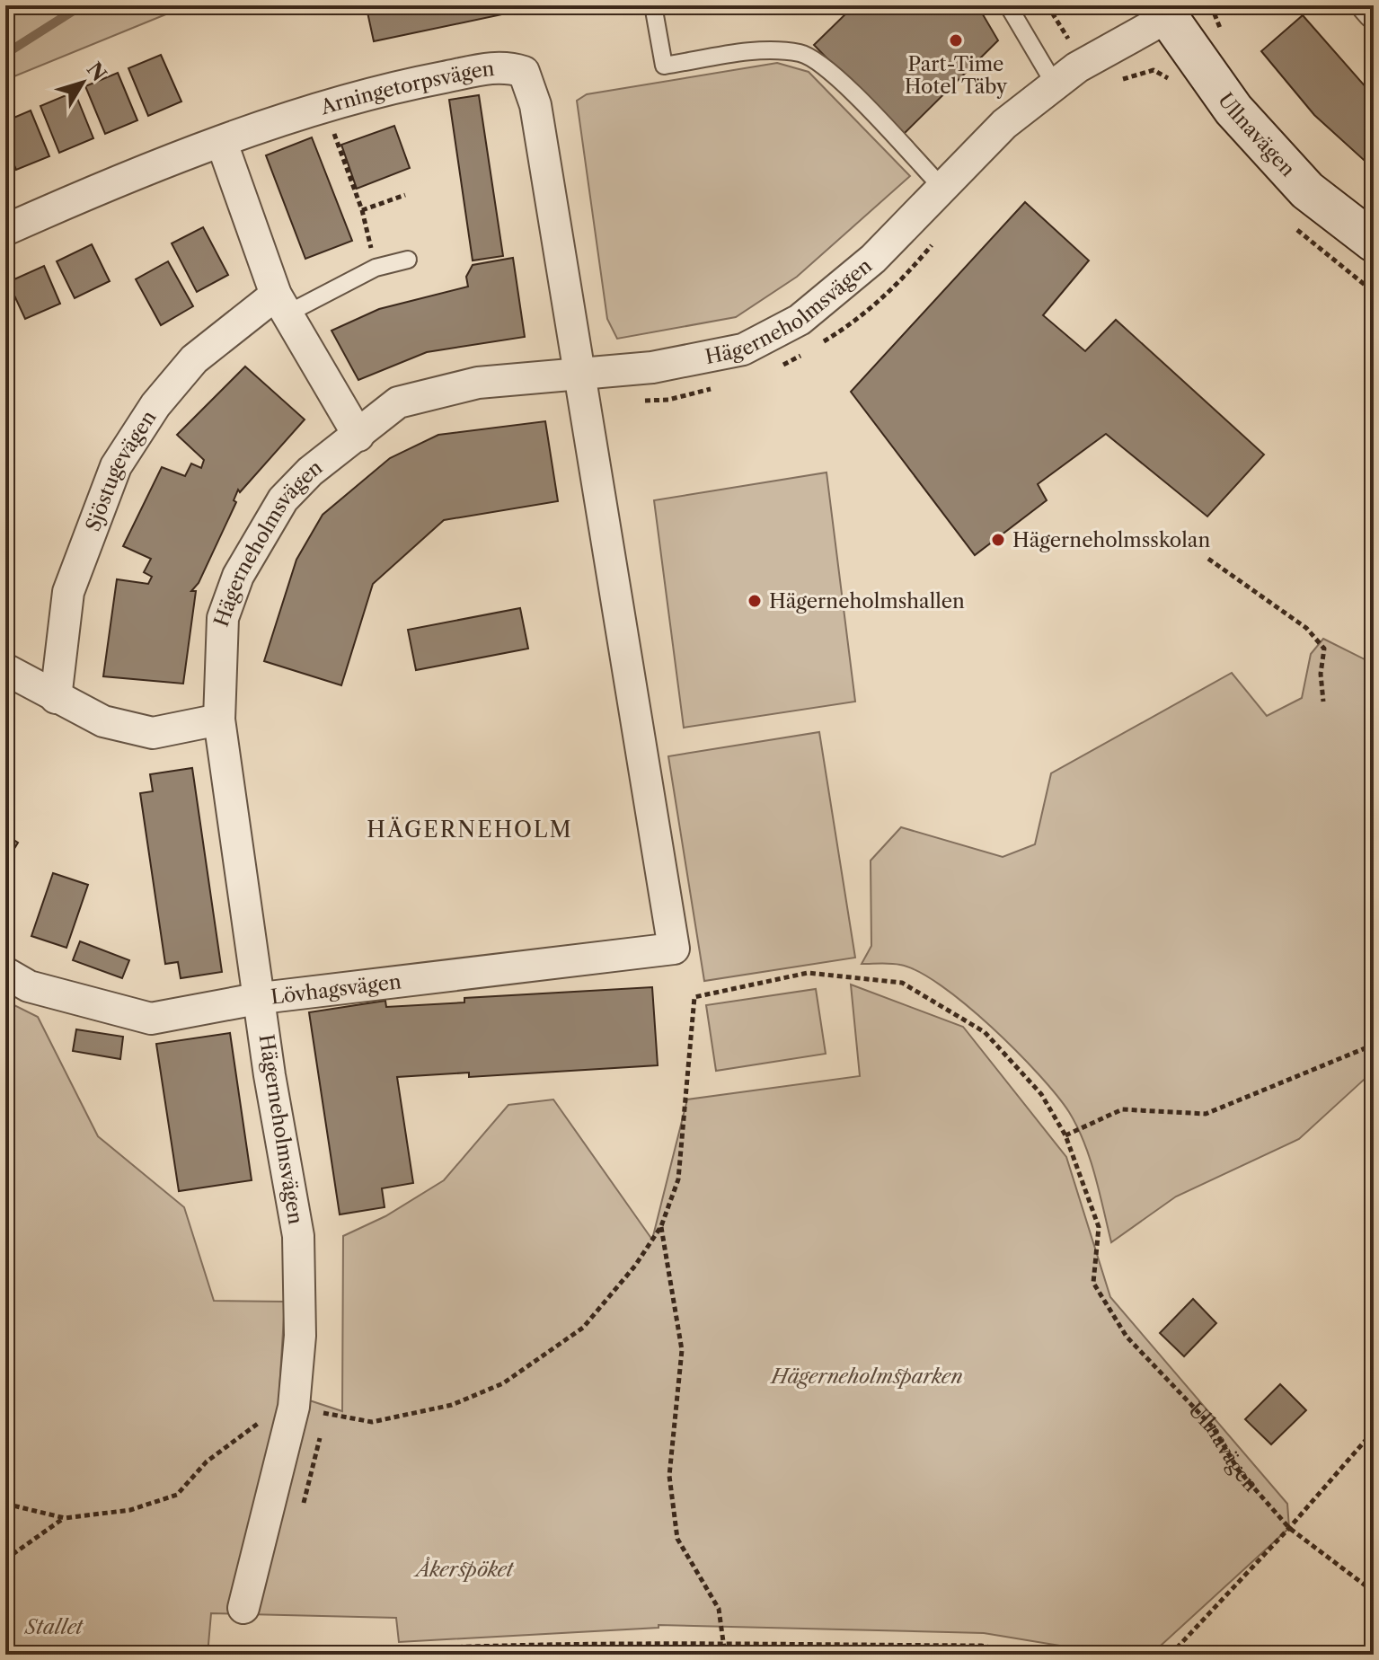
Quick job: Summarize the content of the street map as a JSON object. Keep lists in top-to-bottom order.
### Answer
{
  "streets": {
    "street": [
      "Arningetorpsvägen",
      "Ullnavägen",
      "Hägerneholmsvägen",
      "Sjöstugevägen",
      "Lövhagsvägen"
    ]
  },
  "crossings": [
    ["Arningetorpsvägen", "Hägerneholmsvägen"],
    ["Arningetorpsvägen", "Lövhagsvägen"],
    ["Ullnavägen", "Hägerneholmsvägen"],
    ["Hägerneholmsvägen", "Lövhagsvägen"]
  ],
  "districts": ["HÄGERNEHOLM"],
  "parks": ["Hägerneholmsparken", "Åkerspöket", "Stallet"],
  "places": ["Part-Time Hotel Täby", "Hägerneholmsskolan", "Hägerneholmshallen"],
  "north": "top right"
}
